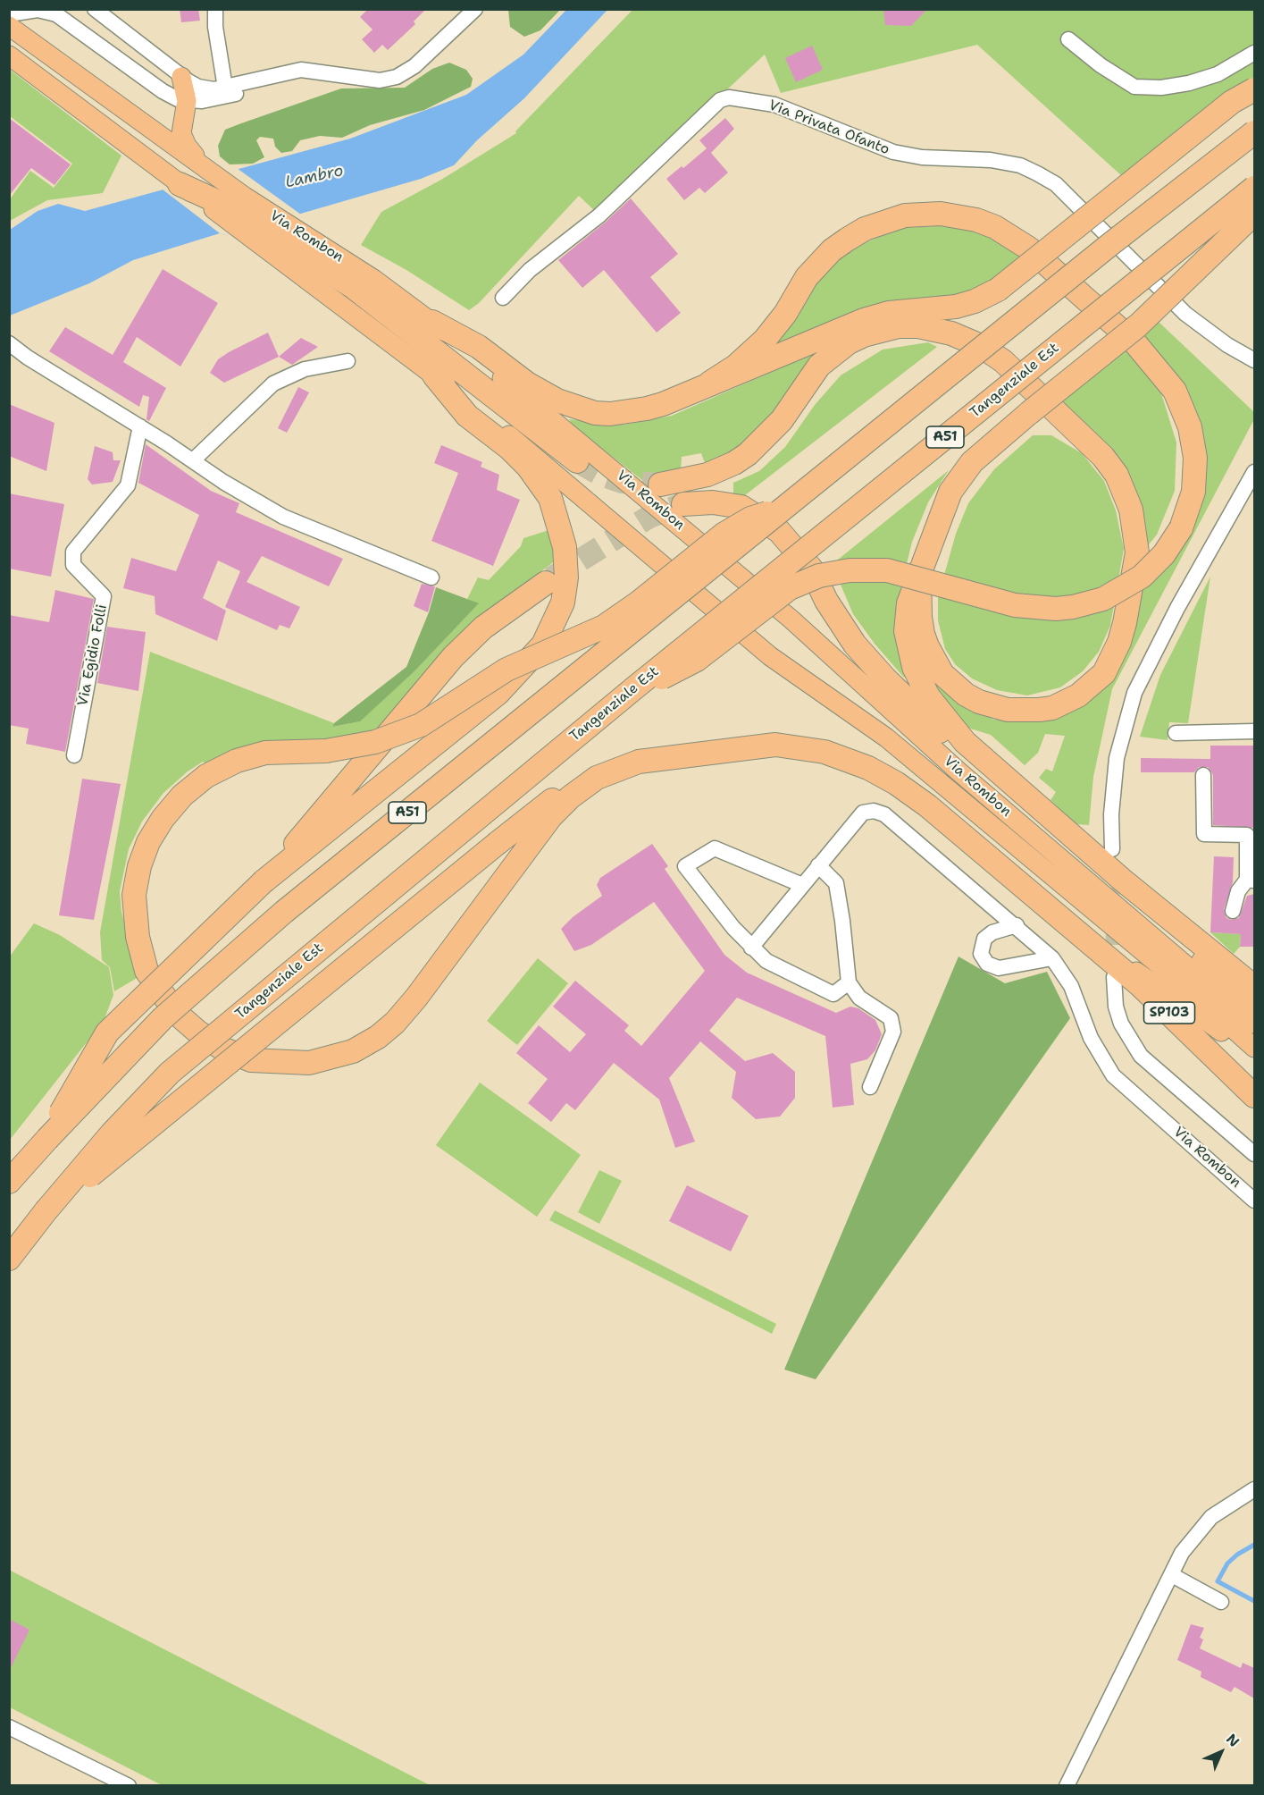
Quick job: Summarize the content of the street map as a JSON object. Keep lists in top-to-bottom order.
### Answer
{
  "streets": {
    "highway": ["Tangenziale Est", "A51", "SP103"],
    "main road": ["Via Rombon"],
    "street": ["Via Privata Ofanto", "Via Egidio Folli"]
  },
  "water": ["Lambro"],
  "north": "top right"
}
